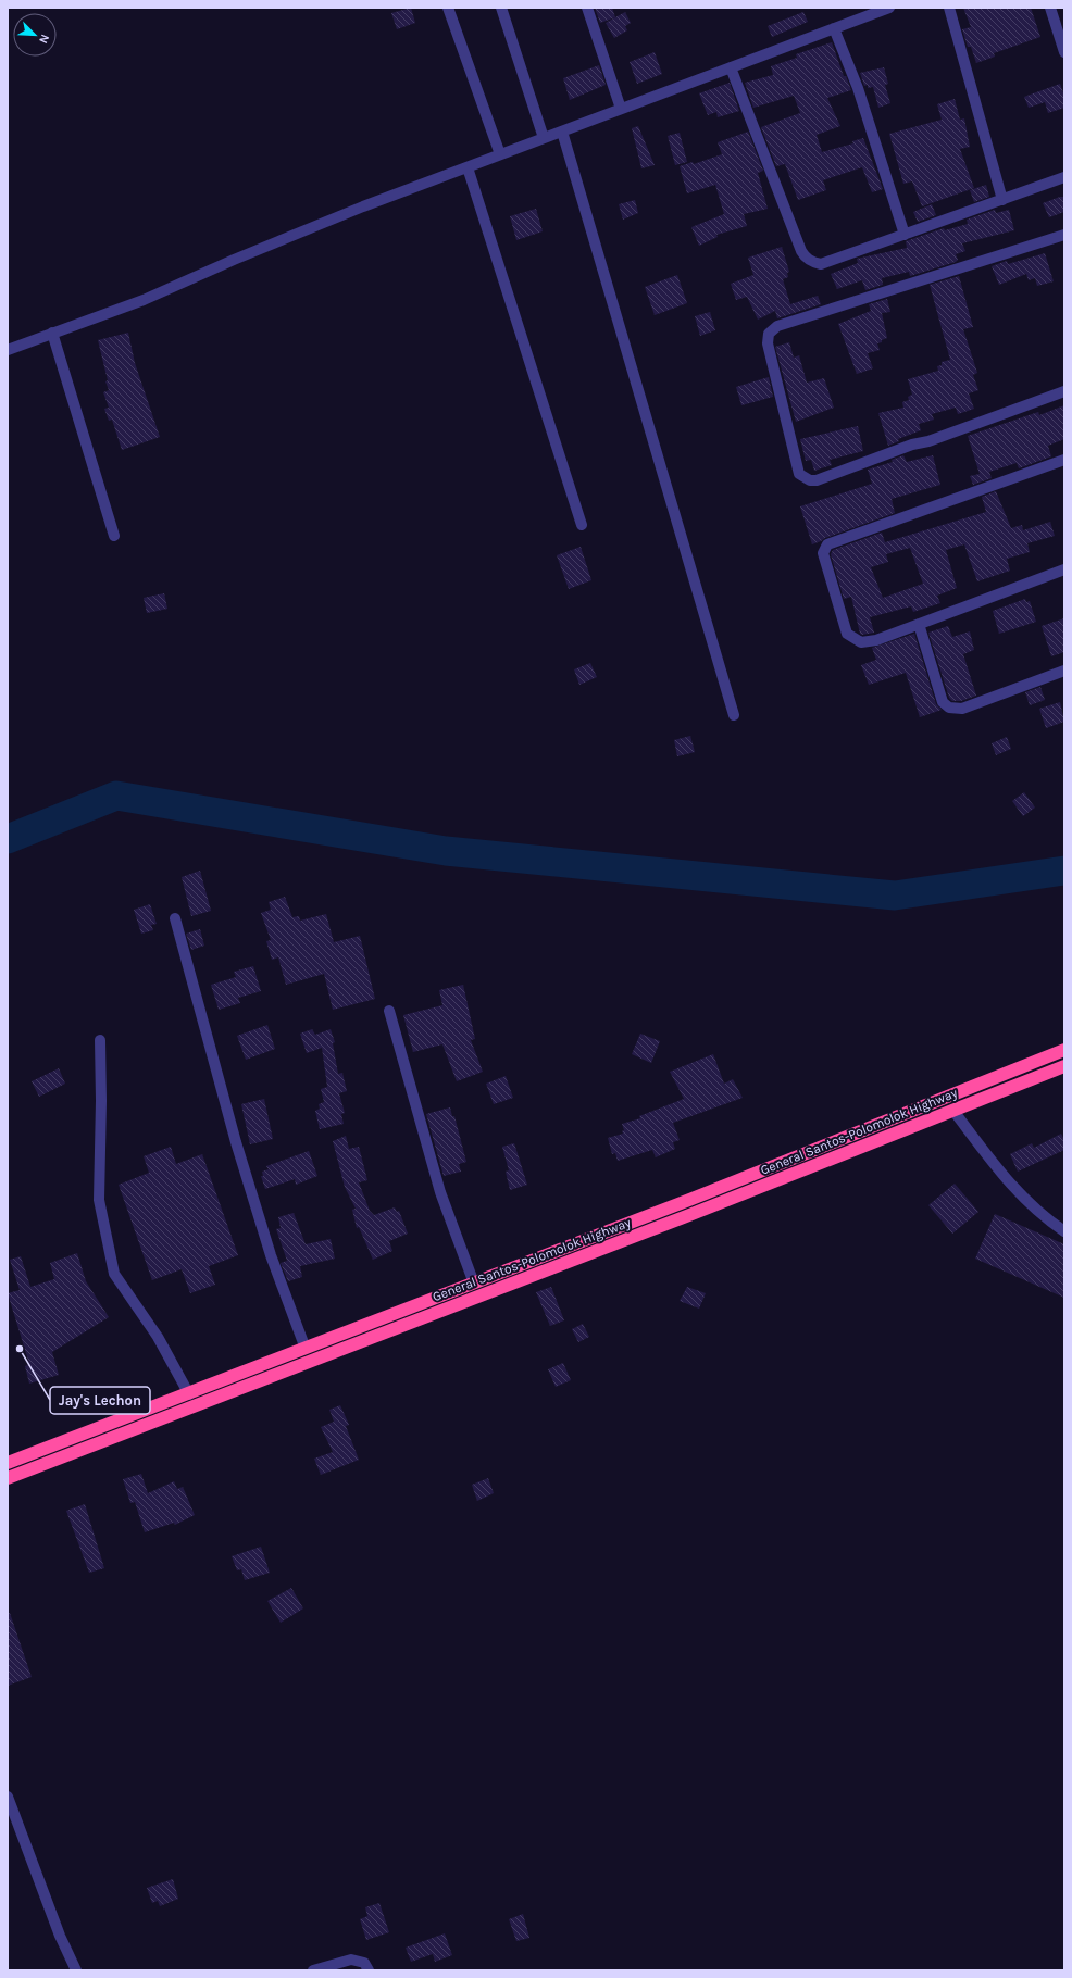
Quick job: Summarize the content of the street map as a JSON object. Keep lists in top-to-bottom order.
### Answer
{
  "streets": {
    "highway": ["General Santos-Polomolok Highway"]
  },
  "places": ["Jay's Lechon"],
  "north": "bottom right"
}
